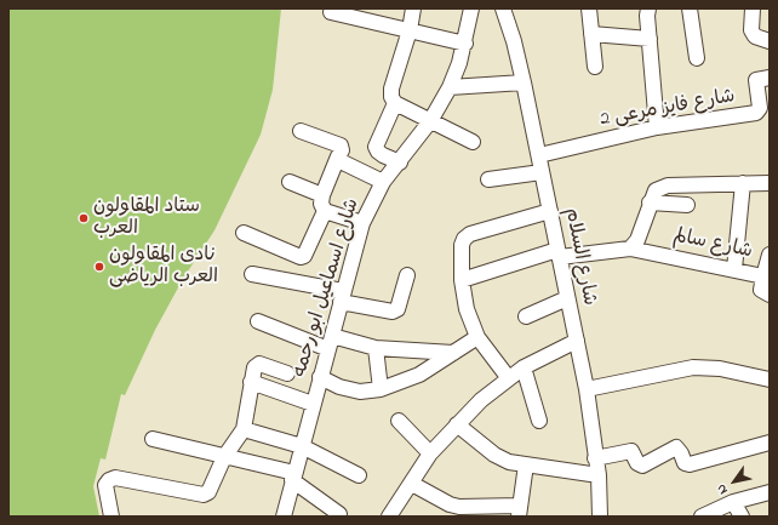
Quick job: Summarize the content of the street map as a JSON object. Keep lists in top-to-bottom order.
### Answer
{
  "streets": {
    "street": [
      "شارع فايز مرعى 2",
      "شارع سالم",
      "شارع السلام",
      "شارع اسماعيل ابو رحمه"
    ]
  },
  "crossings": [
    ["شارع فايز مرعى 2", "شارع السلام"],
    ["شارع سالم", "شارع السلام"]
  ],
  "places": ["ستاد المقاولون العرب", "نادى المقاولون العرب الرياضى"],
  "north": "bottom left"
}
